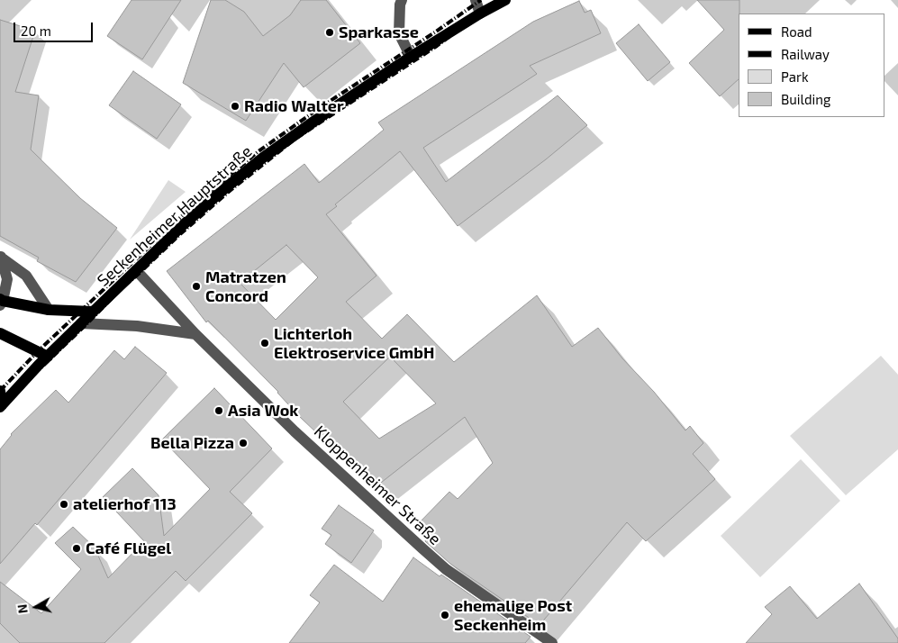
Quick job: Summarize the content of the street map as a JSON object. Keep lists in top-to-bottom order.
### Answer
{
  "streets": {
    "main road": ["Seckenheimer Hauptstraße"],
    "street": ["Kloppenheimer Straße"]
  },
  "crossings": [
    ["Seckenheimer Hauptstraße", "Kloppenheimer Straße"]
  ],
  "places": [
    "Sparkasse",
    "Radio Walter",
    "Matratzen Concord",
    "Lichterloh Elektroservice GmbH",
    "Asia Wok",
    "Bella Pizza",
    "atelierhof 113",
    "Café Flügel",
    "ehemalige Post Seckenheim"
  ],
  "legend": [
    "Road",
    "Railway",
    "Park",
    "Building"
  ],
  "scale_bar": "20 m",
  "north": "left"
}
